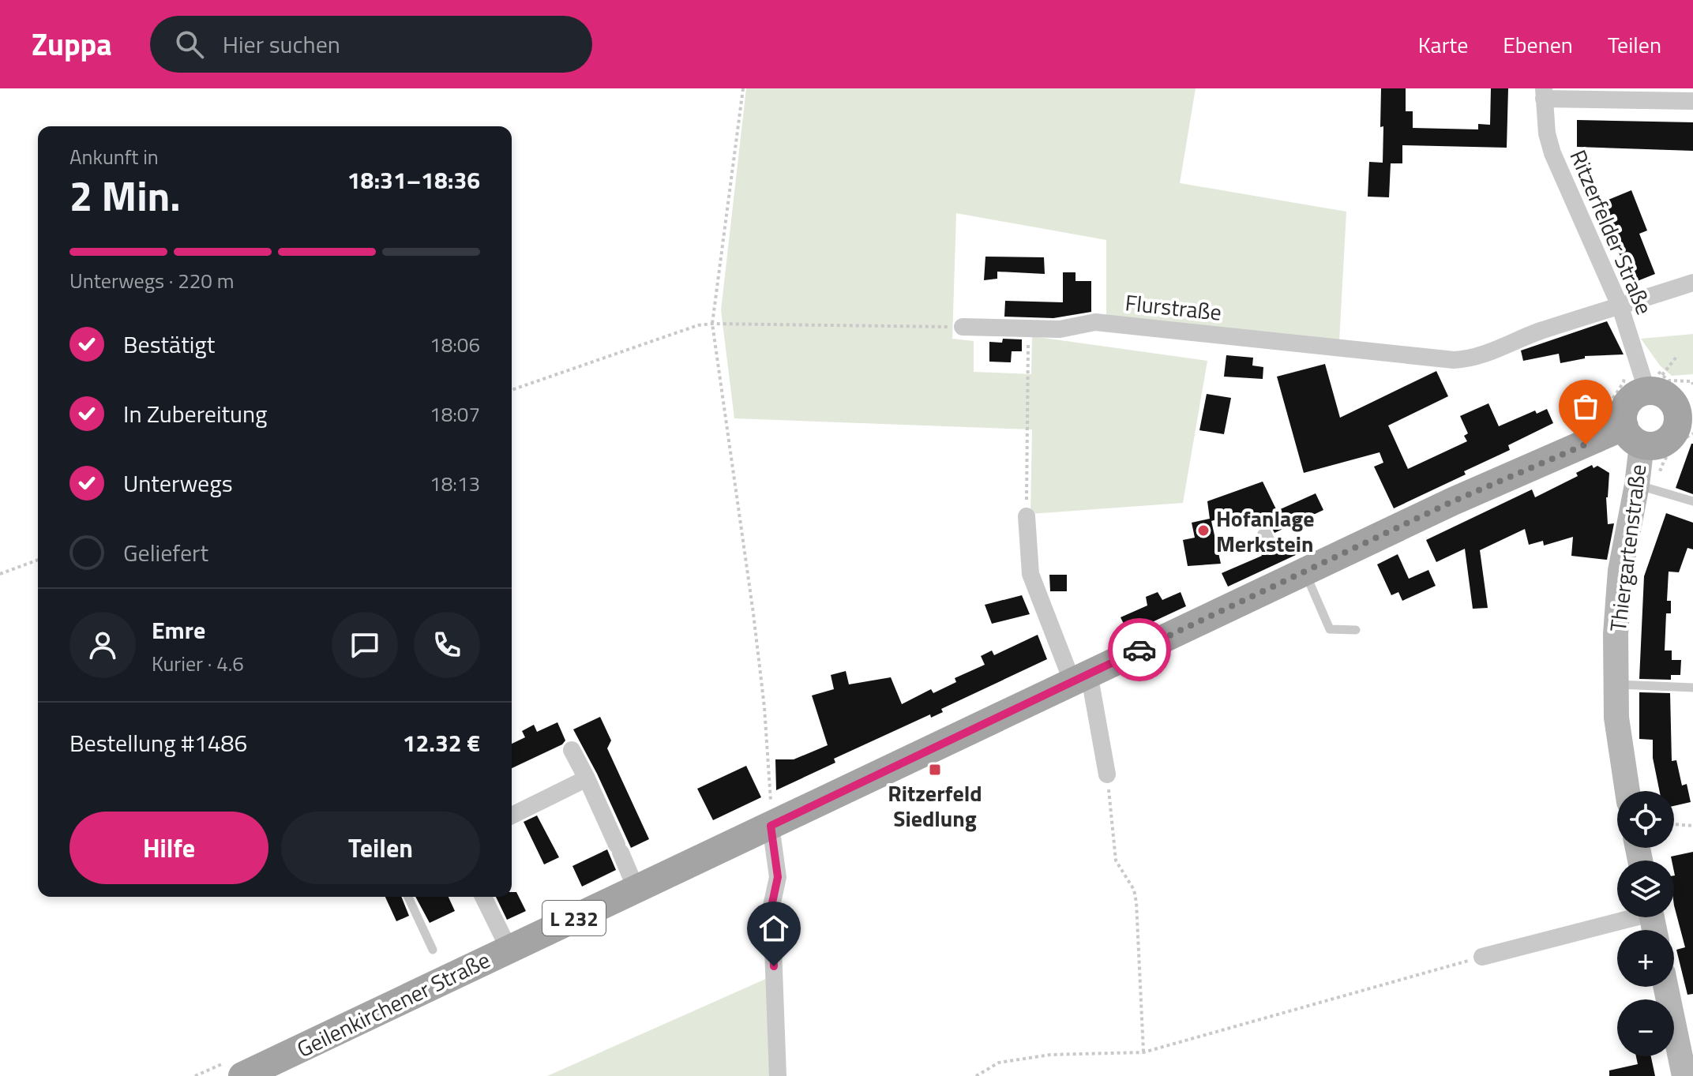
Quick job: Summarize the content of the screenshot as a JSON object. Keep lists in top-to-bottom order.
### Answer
{
  "streets": {
    "main road": ["Thiergartenstraße", "L 232", "Geilenkirchener Straße"],
    "street": ["Ritzerfelder Straße", "Flurstraße"]
  },
  "crossings": [
    ["Ritzerfelder Straße", "Flurstraße"],
    ["Ritzerfelder Straße", "Thiergartenstraße"],
    ["Ritzerfelder Straße", "Geilenkirchener Straße"],
    ["Thiergartenstraße", "Geilenkirchener Straße"]
  ],
  "places": {
    "other": ["Hofanlage Merkstein"],
    "transit": ["Ritzerfeld Siedlung"]
  },
  "page": {
    "header": "Zuppa",
    "search": "Hier suchen",
    "nav": ["Karte", "Ebenen", "Teilen"],
    "heading": ["2 Min.", "Ankunft in", "18:31–18:36"],
    "panel": [
      "Emre",
      "Kurier · 4.6",
      "Bestellung #1486",
      "12.32 €"
    ],
    "bar": "Unterwegs · 220 m",
    "list": [
      ["Bestätigt", "18:06"],
      ["In Zubereitung", "18:07"],
      ["Unterwegs", "18:13"],
      "Geliefert"
    ],
    "map_buttons": ["+", "−"],
    "buttons": ["Hilfe", "Teilen"]
  }
}
